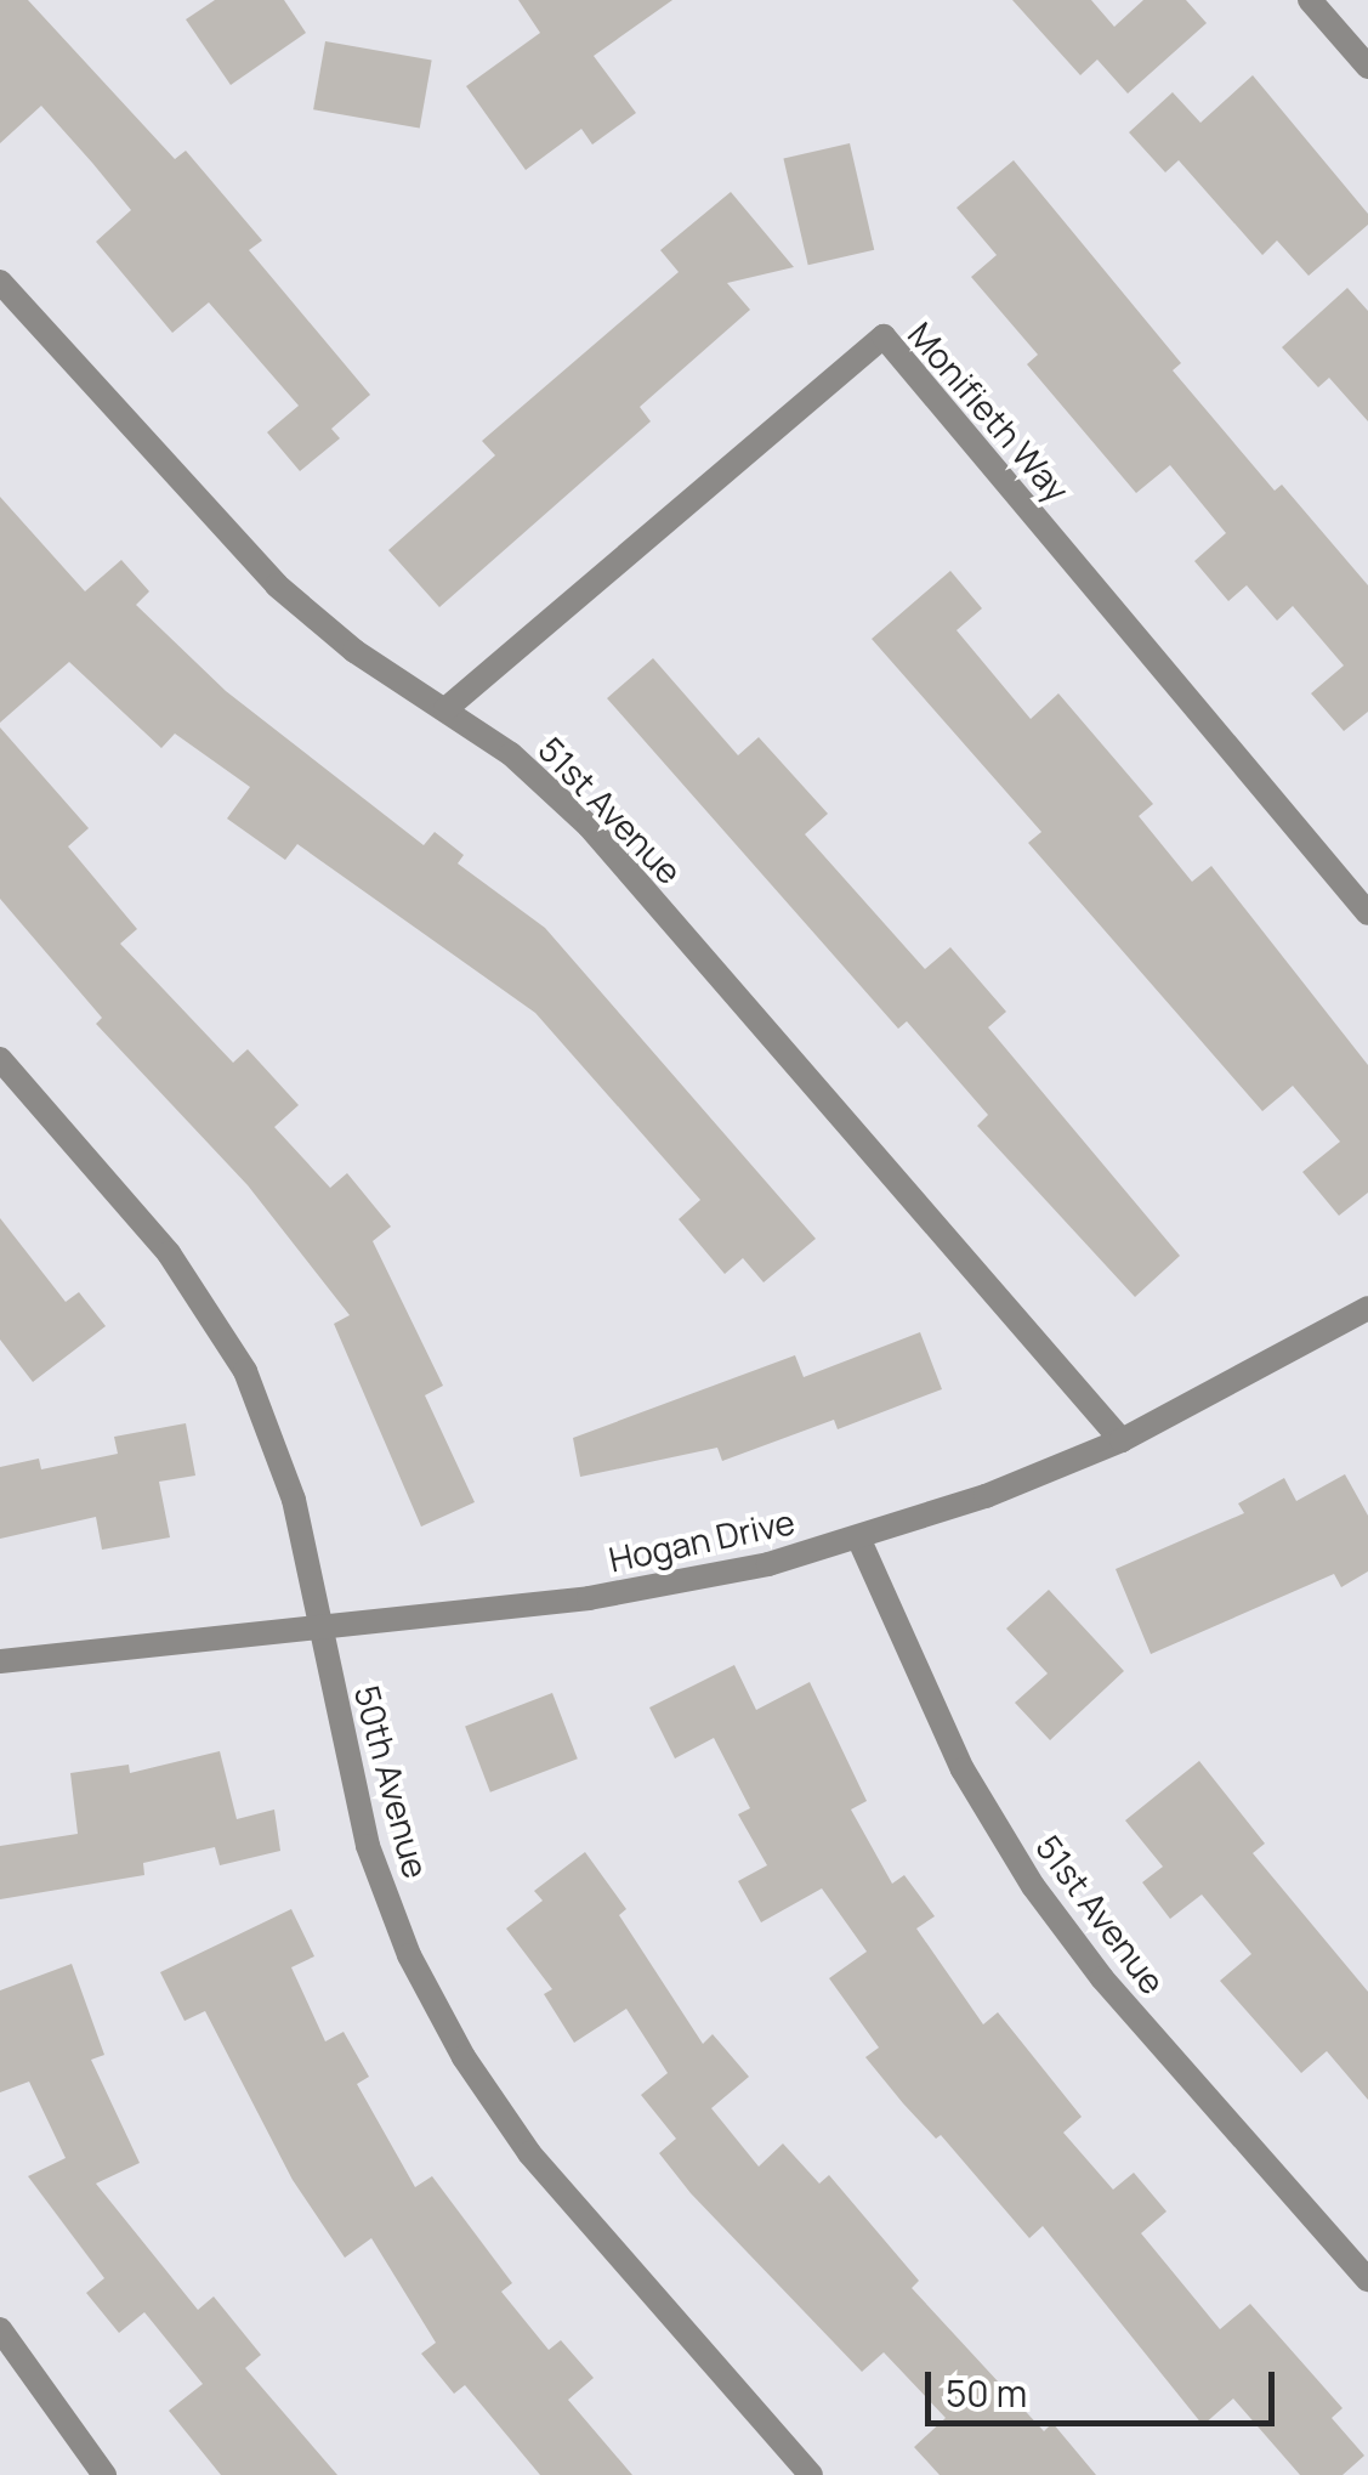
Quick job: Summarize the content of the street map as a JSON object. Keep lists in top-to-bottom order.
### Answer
{
  "streets": {
    "street": [
      "Monifieth Way",
      "51st Avenue",
      "Hogan Drive",
      "50th Avenue"
    ]
  },
  "crossings": [
    ["Monifieth Way", "51st Avenue"],
    ["51st Avenue", "Hogan Drive"],
    ["Hogan Drive", "50th Avenue"]
  ],
  "scale_bar": "50 m"
}
